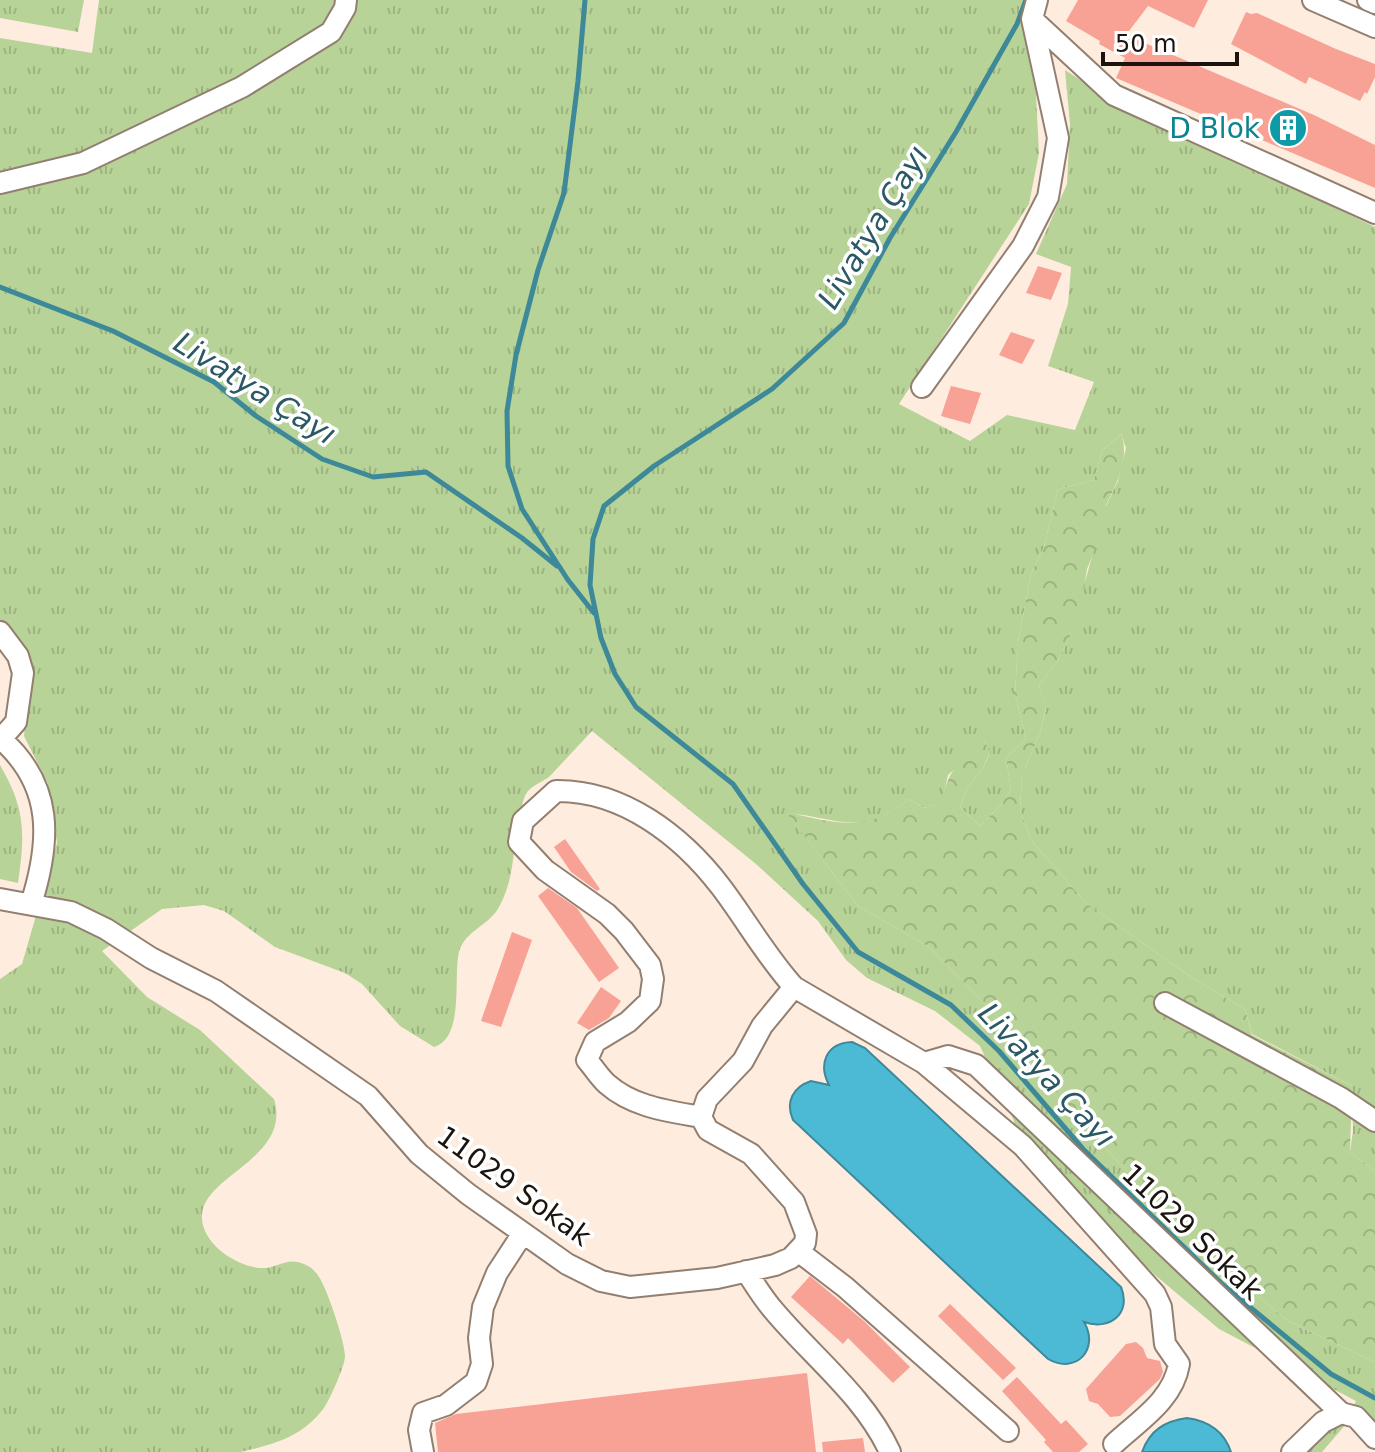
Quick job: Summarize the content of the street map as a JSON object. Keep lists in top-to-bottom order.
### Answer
{
  "streets": {
    "street": ["11029 Sokak"]
  },
  "water": ["Livatya Çayı"],
  "places": {
    "building": ["D Blok"]
  },
  "scale_bar": "50 m"
}
